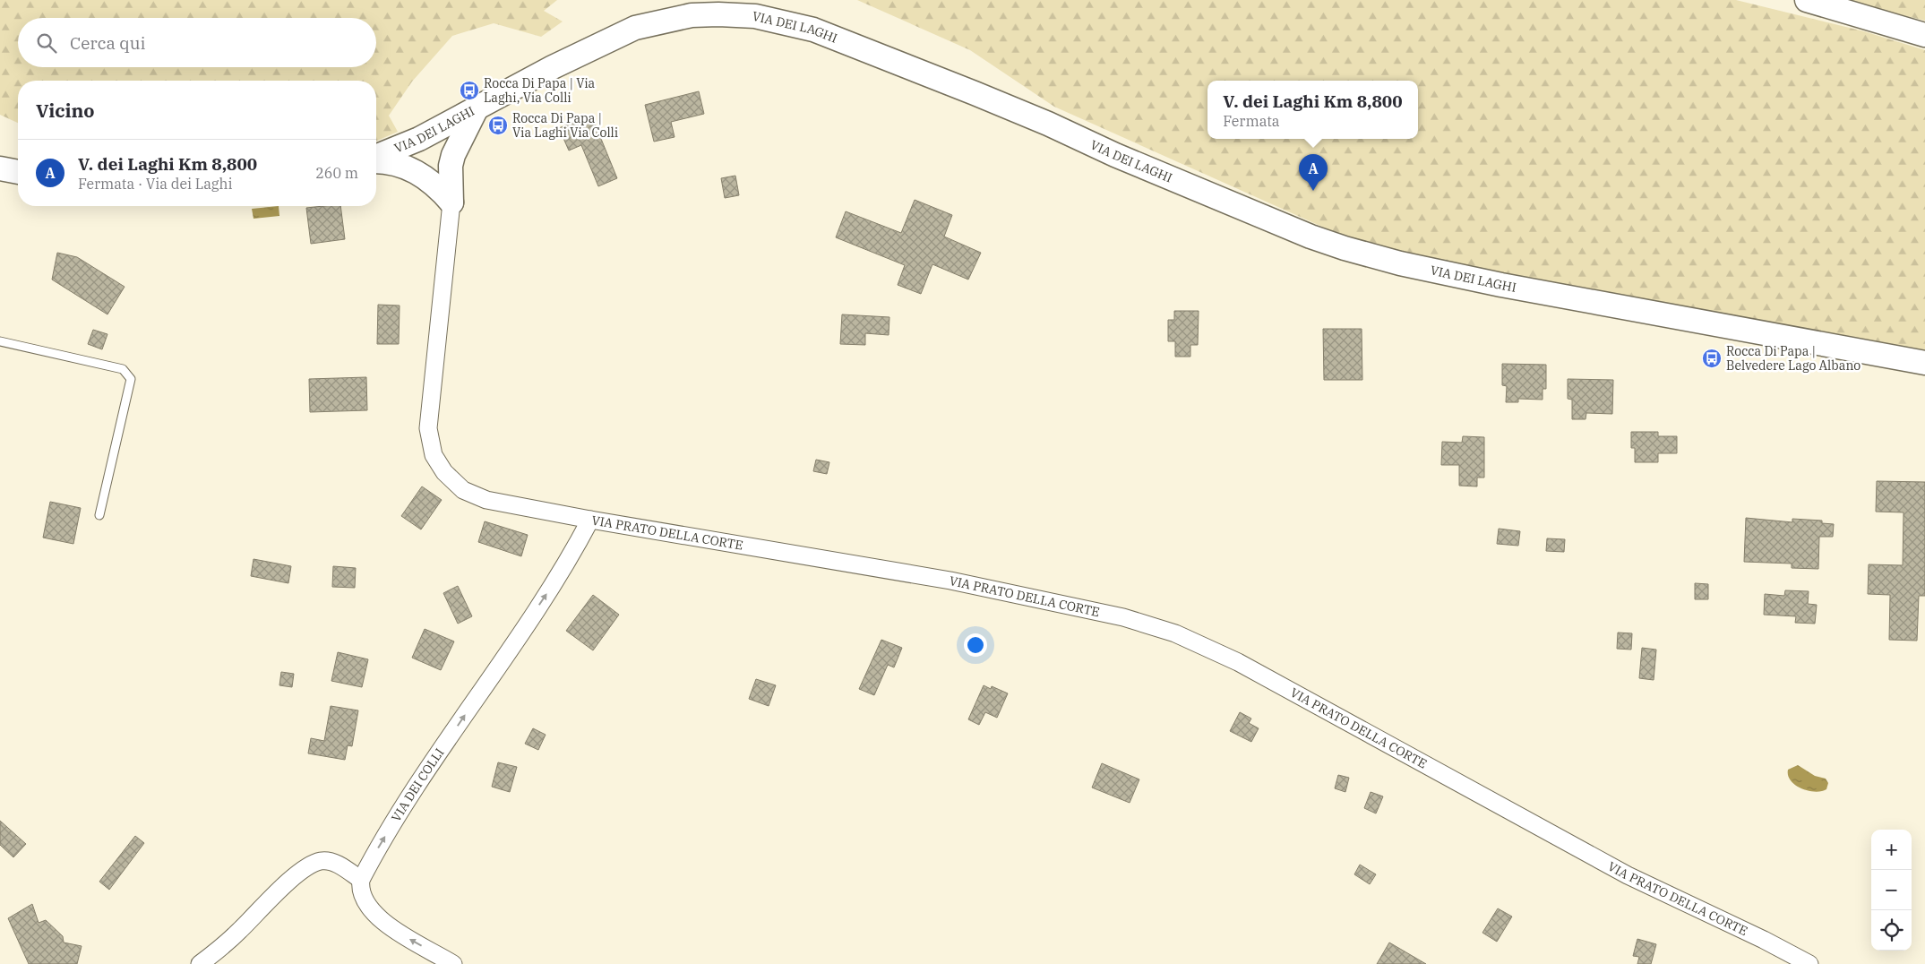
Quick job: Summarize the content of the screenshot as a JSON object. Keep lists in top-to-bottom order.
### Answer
{
  "streets": {
    "main road": ["VIA DEI LAGHI"],
    "street": ["VIA PRATO DELLA CORTE", "VIA DEI COLLI"]
  },
  "crossings": [
    ["VIA PRATO DELLA CORTE", "VIA DEI COLLI"]
  ],
  "one_way": ["VIA DEI COLLI"],
  "places": {
    "bus stop": ["Rocca Di Papa | Via Laghi, Via Colli", "Rocca Di Papa | Via Laghi Via Colli", "Rocca Di Papa | Belvedere Lago Albano"]
  },
  "page": {
    "search": "Cerca qui",
    "popup": ["V. dei Laghi Km 8,800", "Fermata"],
    "heading": "Vicino",
    "list": [
      {
        "mark": "A",
        "name": "V. dei Laghi Km 8,800",
        "note": "Fermata · Via dei Laghi",
        "value": "260 m"
      }
    ],
    "pins": "A",
    "map_buttons": ["+", "−"]
  }
}
